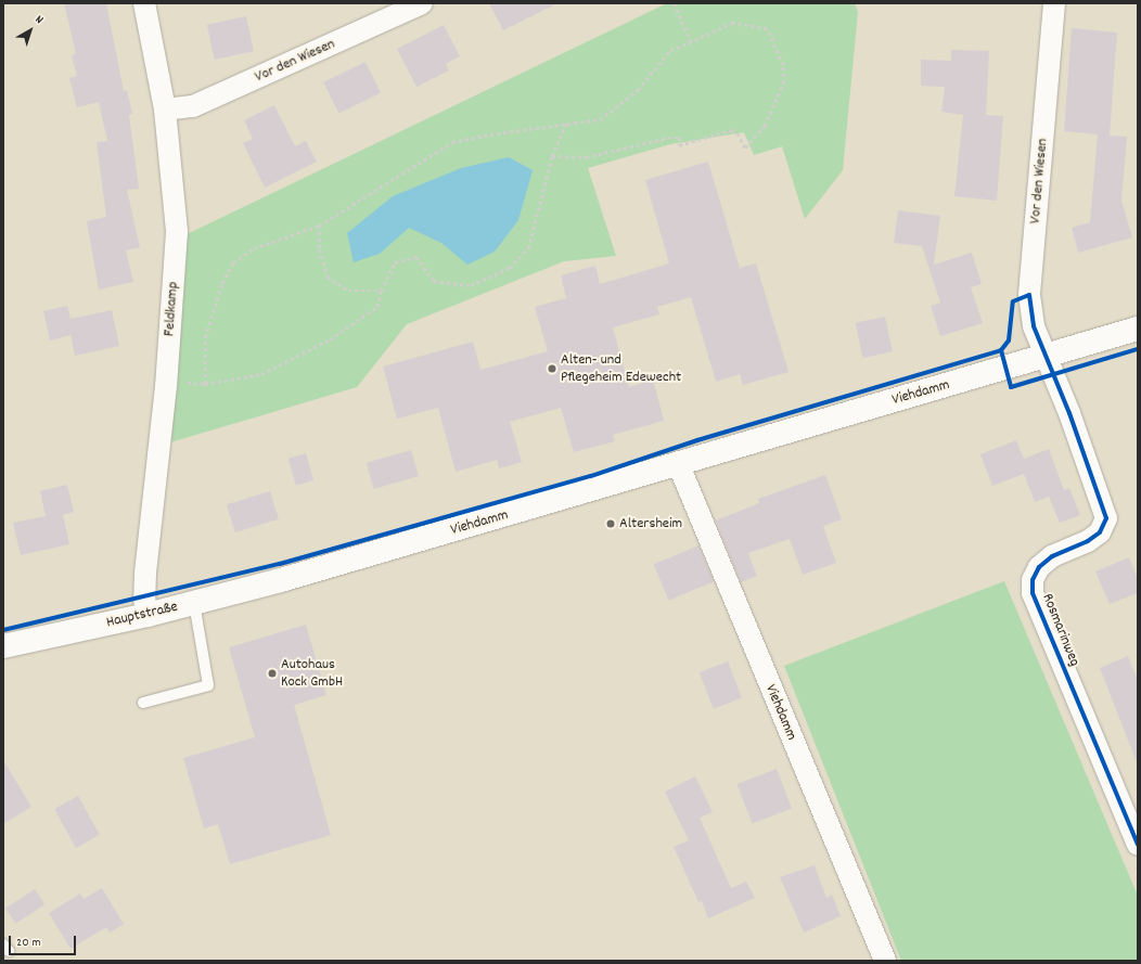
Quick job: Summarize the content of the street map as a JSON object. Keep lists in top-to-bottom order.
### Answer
{
  "streets": {
    "main road": ["Viehdamm", "Hauptstraße"],
    "street": ["Vor den Wiesen", "Feldkamp", "Rosmarinweg"]
  },
  "crossings": [
    ["Vor den Wiesen", "Feldkamp"],
    ["Vor den Wiesen", "Viehdamm"],
    ["Vor den Wiesen", "Rosmarinweg"],
    ["Feldkamp", "Hauptstraße"],
    ["Viehdamm", "Hauptstraße"],
    ["Viehdamm", "Rosmarinweg"]
  ],
  "places": ["Alten- und Pflegeheim Edewecht", "Altersheim", "Autohaus Kock GmbH"],
  "scale_bar": "20 m",
  "north": "top right"
}
